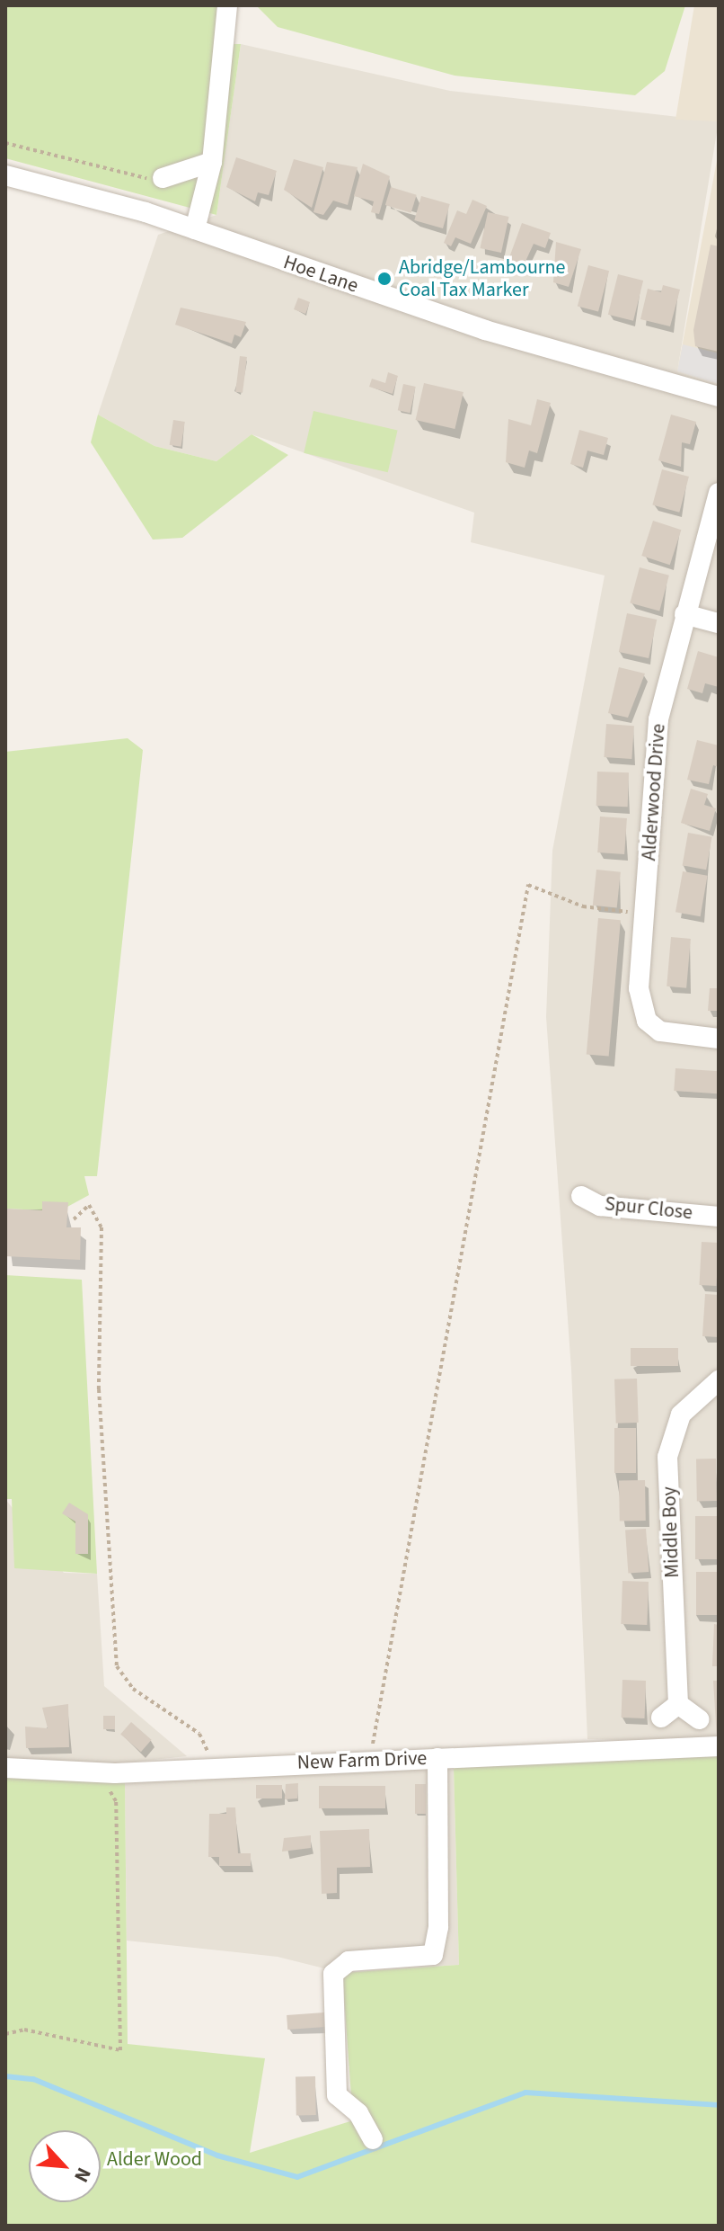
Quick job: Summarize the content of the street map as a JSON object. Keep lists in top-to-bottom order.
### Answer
{
  "streets": {
    "street": [
      "Hoe Lane",
      "Alderwood Drive",
      "Spur Close",
      "Middle Boy",
      "New Farm Drive"
    ]
  },
  "parks": ["Alder Wood"],
  "places": ["Abridge/Lambourne Coal Tax Marker"],
  "north": "bottom right"
}
